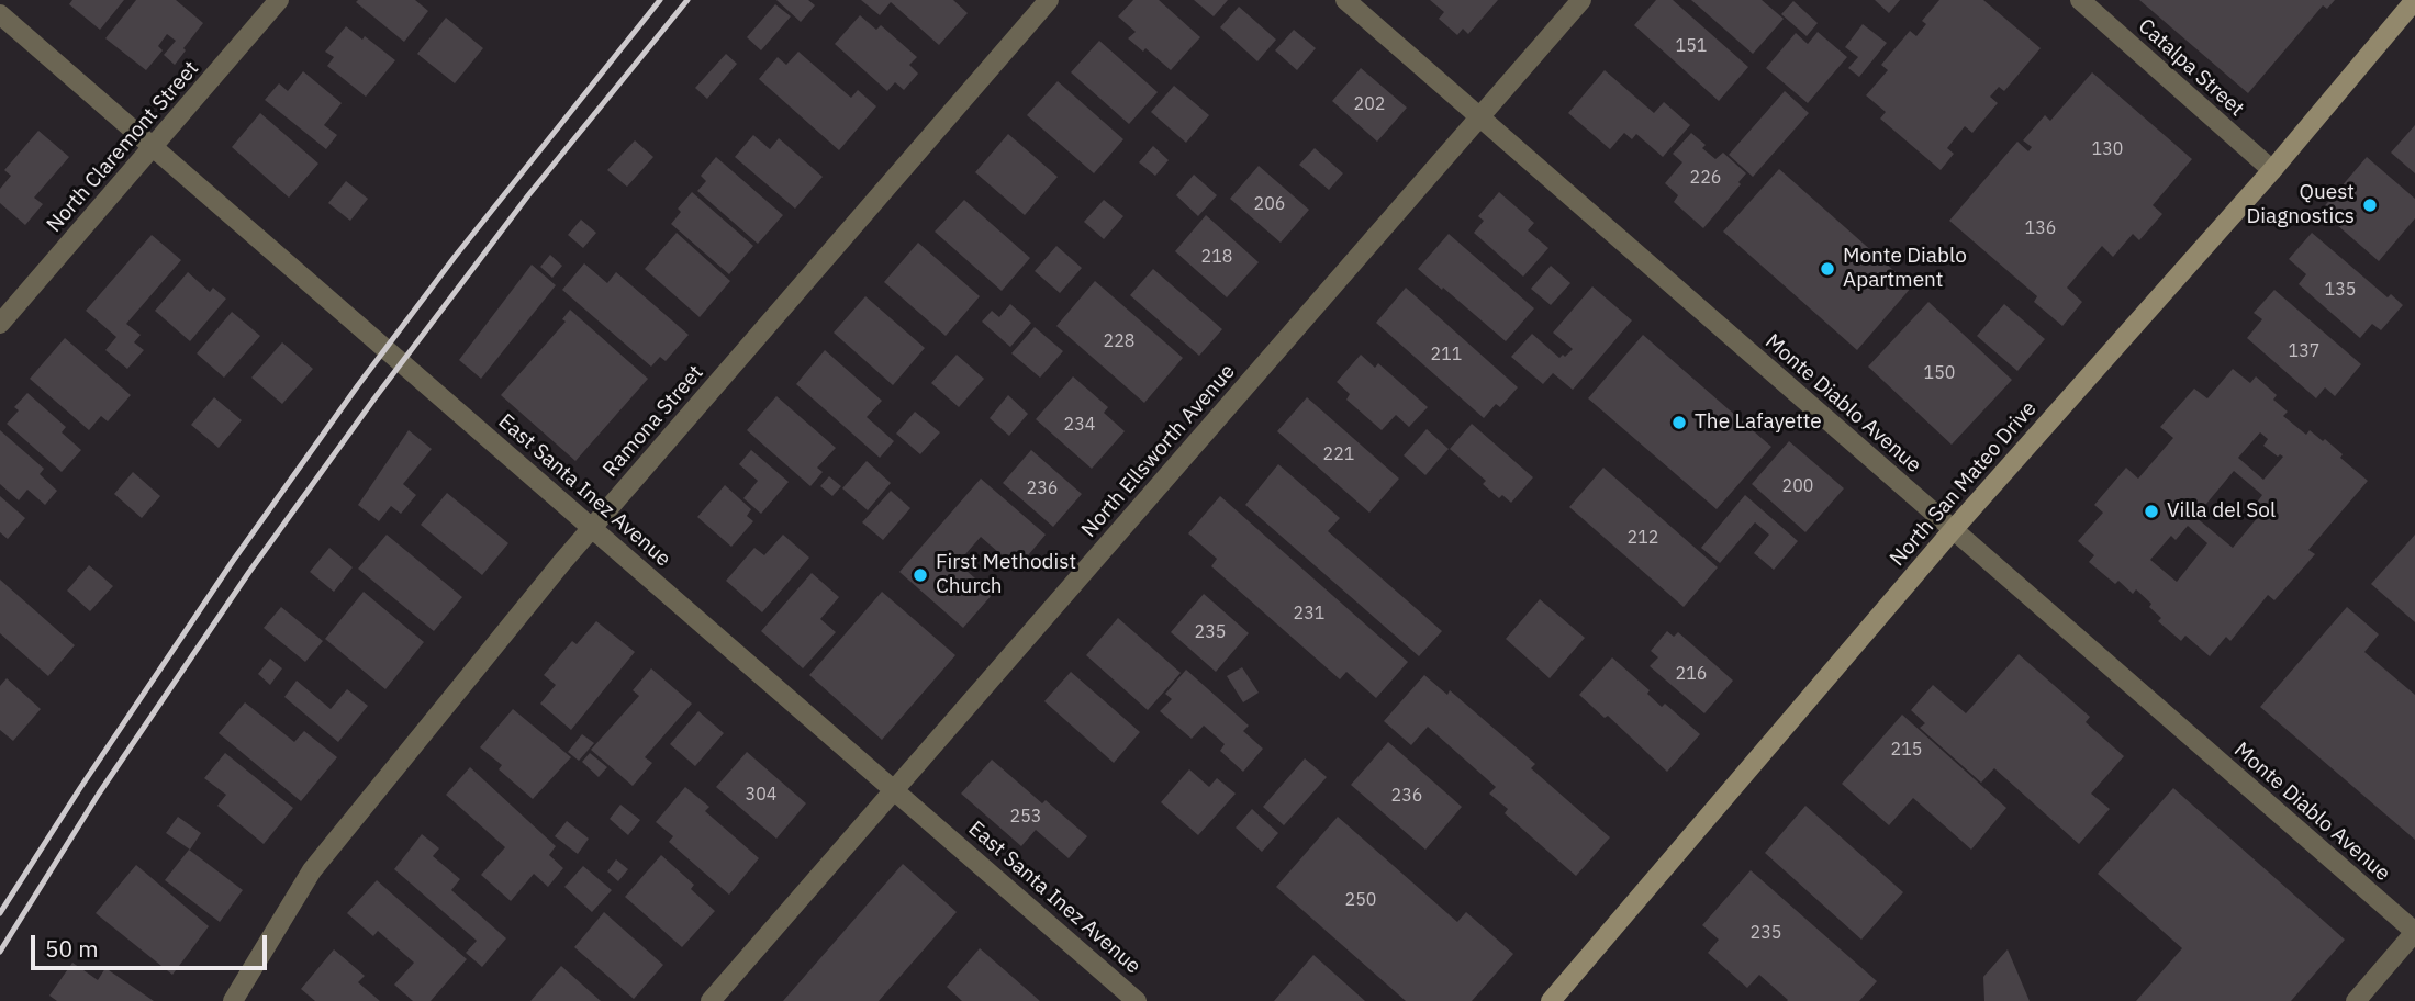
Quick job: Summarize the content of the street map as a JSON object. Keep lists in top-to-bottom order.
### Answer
{
  "streets": {
    "main road": ["North San Mateo Drive"],
    "street": [
      "Catalpa Street",
      "North Claremont Street",
      "Monte Diablo Avenue",
      "Ramona Street",
      "North Ellsworth Avenue",
      "East Santa Inez Avenue"
    ]
  },
  "crossings": [
    ["Catalpa Street", "North San Mateo Drive"],
    ["North Claremont Street", "East Santa Inez Avenue"],
    ["Monte Diablo Avenue", "North Ellsworth Avenue"],
    ["Monte Diablo Avenue", "North San Mateo Drive"],
    ["Ramona Street", "East Santa Inez Avenue"],
    ["North Ellsworth Avenue", "East Santa Inez Avenue"]
  ],
  "places": [
    "Quest Diagnostics",
    "Monte Diablo Apartment",
    "The Lafayette",
    "Villa del Sol",
    "First Methodist Church"
  ],
  "house_numbers": [
    "151",
    "202",
    "130",
    "226",
    "206",
    "136",
    "218",
    "135",
    "228",
    "137",
    "211",
    "150",
    "234",
    "221",
    "200",
    "236",
    "212",
    "231",
    "235",
    "216",
    "215",
    "304",
    "236",
    "253",
    "250",
    "235"
  ],
  "scale_bar": "50 m"
}
